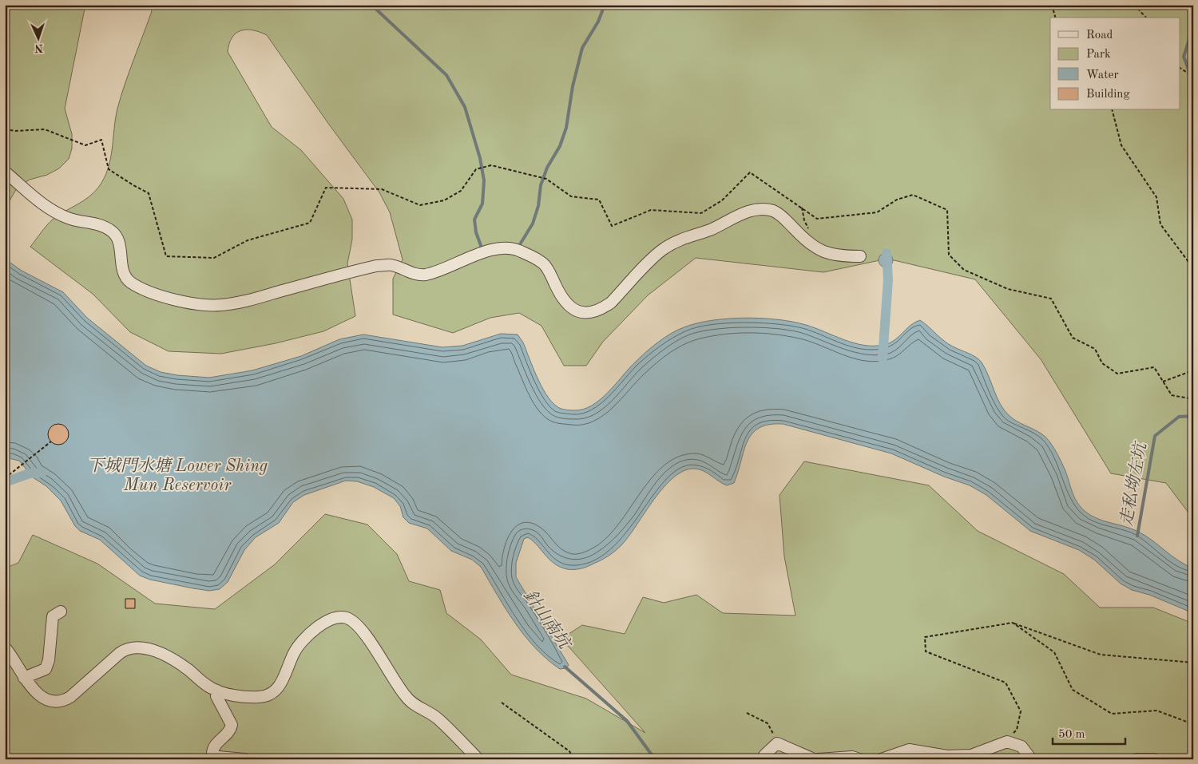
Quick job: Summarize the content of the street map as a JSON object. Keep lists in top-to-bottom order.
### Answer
{
  "water": ["下城門水塘 Lower Shing Mun Reservoir", "走私坳左坑", "針山南坑"],
  "legend": [
    "Road",
    "Park",
    "Water",
    "Building"
  ],
  "scale_bar": "50 m",
  "north": "bottom"
}
